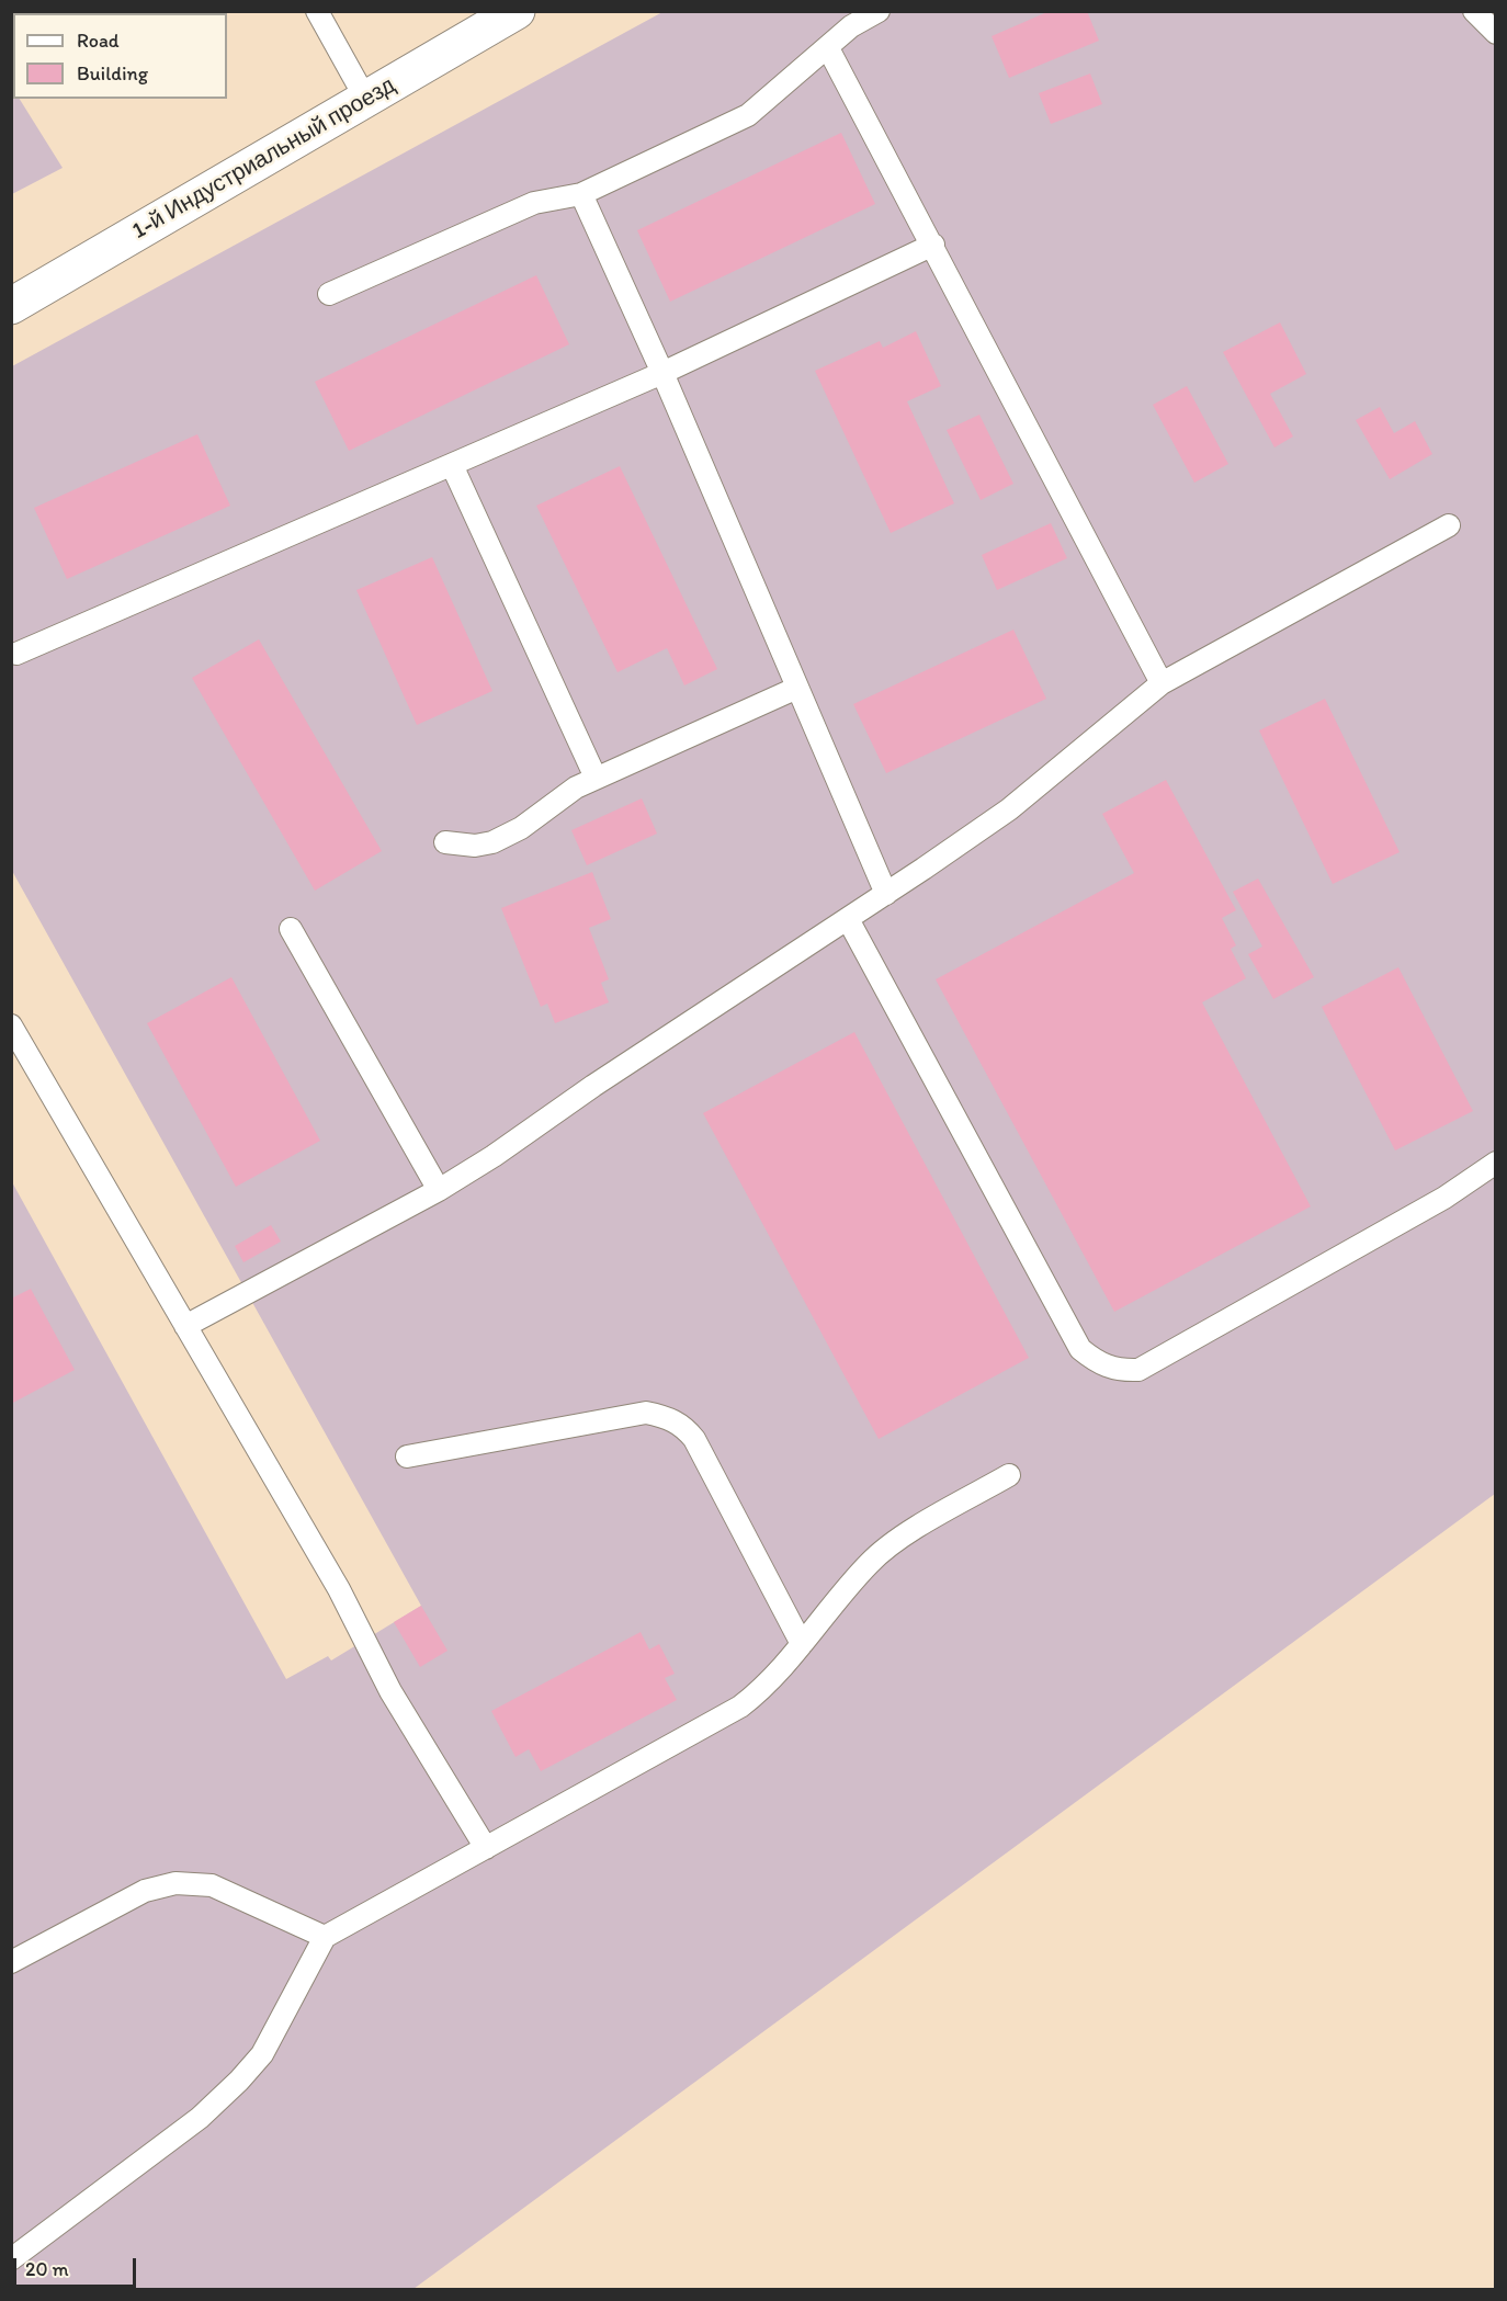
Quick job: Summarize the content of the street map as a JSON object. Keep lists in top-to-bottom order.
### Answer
{
  "streets": {
    "street": ["1-й Индустриальный проезд"]
  },
  "legend": ["Road", "Building"],
  "scale_bar": "20 m"
}
